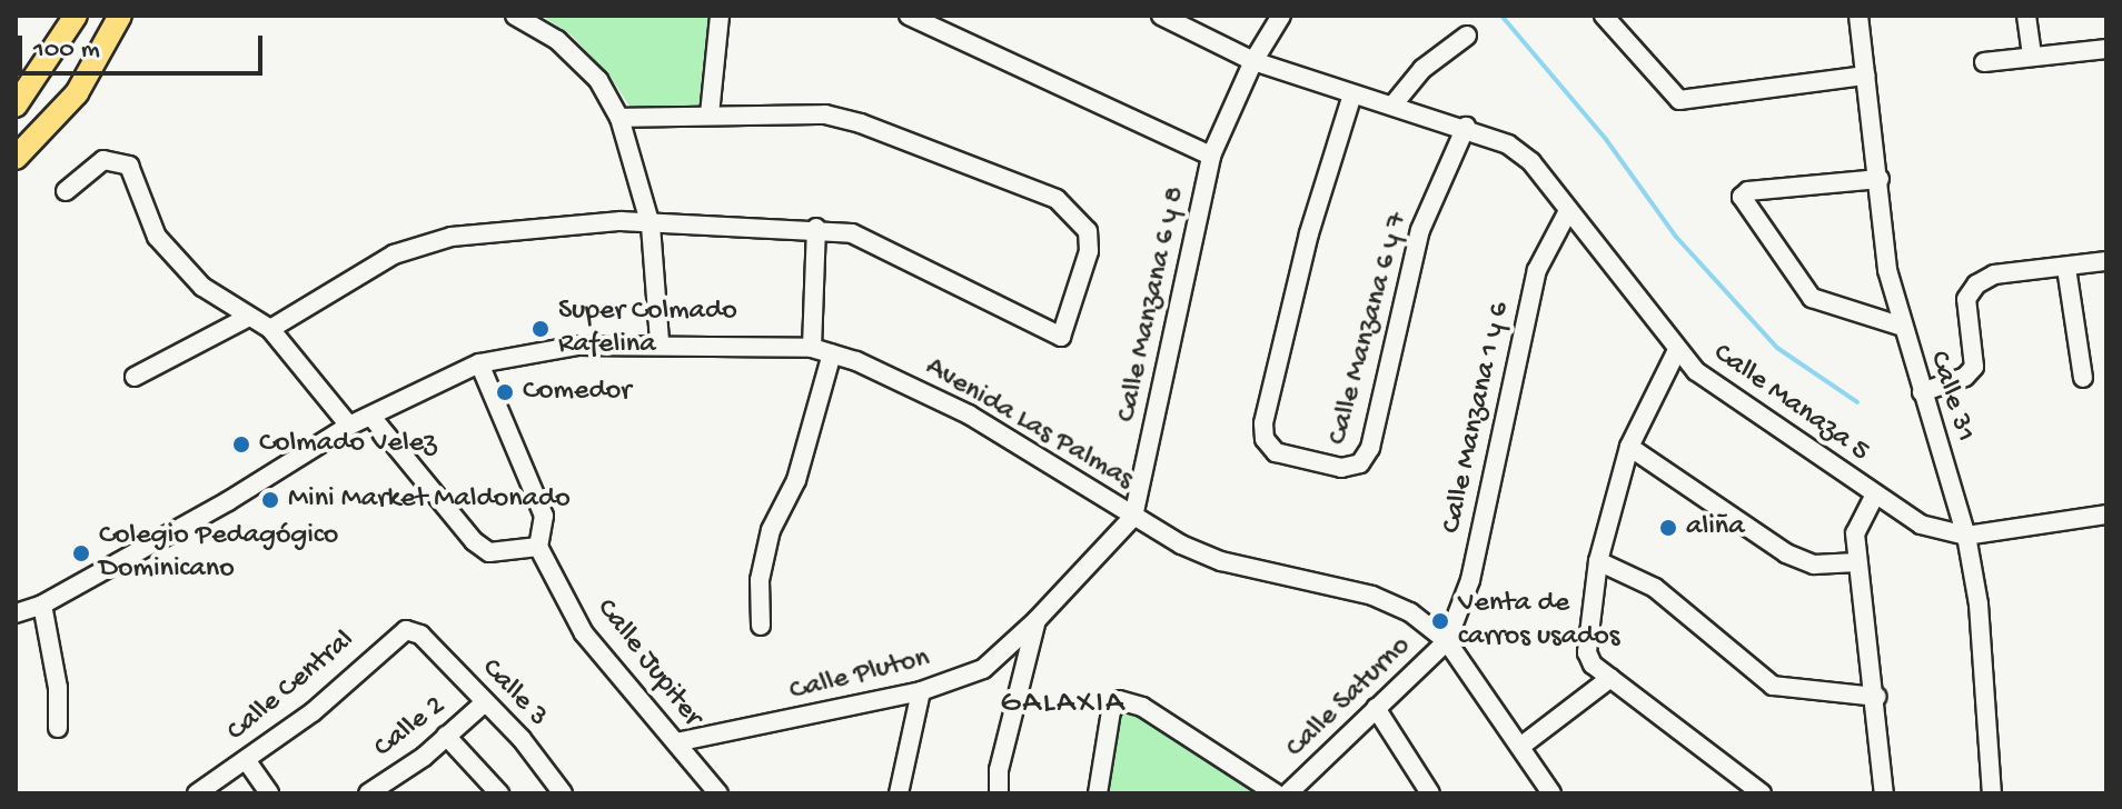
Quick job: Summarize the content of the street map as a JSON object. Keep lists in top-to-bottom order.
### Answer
{
  "streets": {
    "street": [
      "Calle Manzana 6 y 8",
      "Calle Manzana 6 y 7",
      "Calle 31",
      "Calle Manaza 5",
      "Calle Manzana 1 y 6",
      "Avenida Las Palmas",
      "Calle Jupiter",
      "Calle Pluton",
      "Calle Central",
      "Calle 3",
      "Calle Saturno",
      "Calle 2"
    ]
  },
  "crossings": [
    ["Calle Manzana 6 y 8", "Calle Manaza 5"],
    ["Calle Manzana 6 y 8", "Avenida Las Palmas"],
    ["Calle Manzana 6 y 8", "Calle Pluton"],
    ["Calle Manzana 6 y 7", "Calle Manaza 5"],
    ["Calle 31", "Calle Manaza 5"],
    ["Calle Manaza 5", "Calle Manzana 1 y 6"],
    ["Calle Manzana 1 y 6", "Avenida Las Palmas"],
    ["Calle Manzana 1 y 6", "Calle Saturno"],
    ["Avenida Las Palmas", "Calle Jupiter"],
    ["Avenida Las Palmas", "Calle Pluton"],
    ["Avenida Las Palmas", "Calle Saturno"],
    ["Calle Jupiter", "Calle Pluton"],
    ["Calle Central", "Calle 3"],
    ["Calle 3", "Calle 2"]
  ],
  "districts": ["GALAXIA"],
  "places": [
    "Super Colmado Rafelina",
    "Comedor",
    "Colmado Velez",
    "Mini Market Maldonado",
    "aliña",
    "Colegio Pedagógico Dominicano",
    "Venta de carros usados"
  ],
  "scale_bar": "100 m"
}
